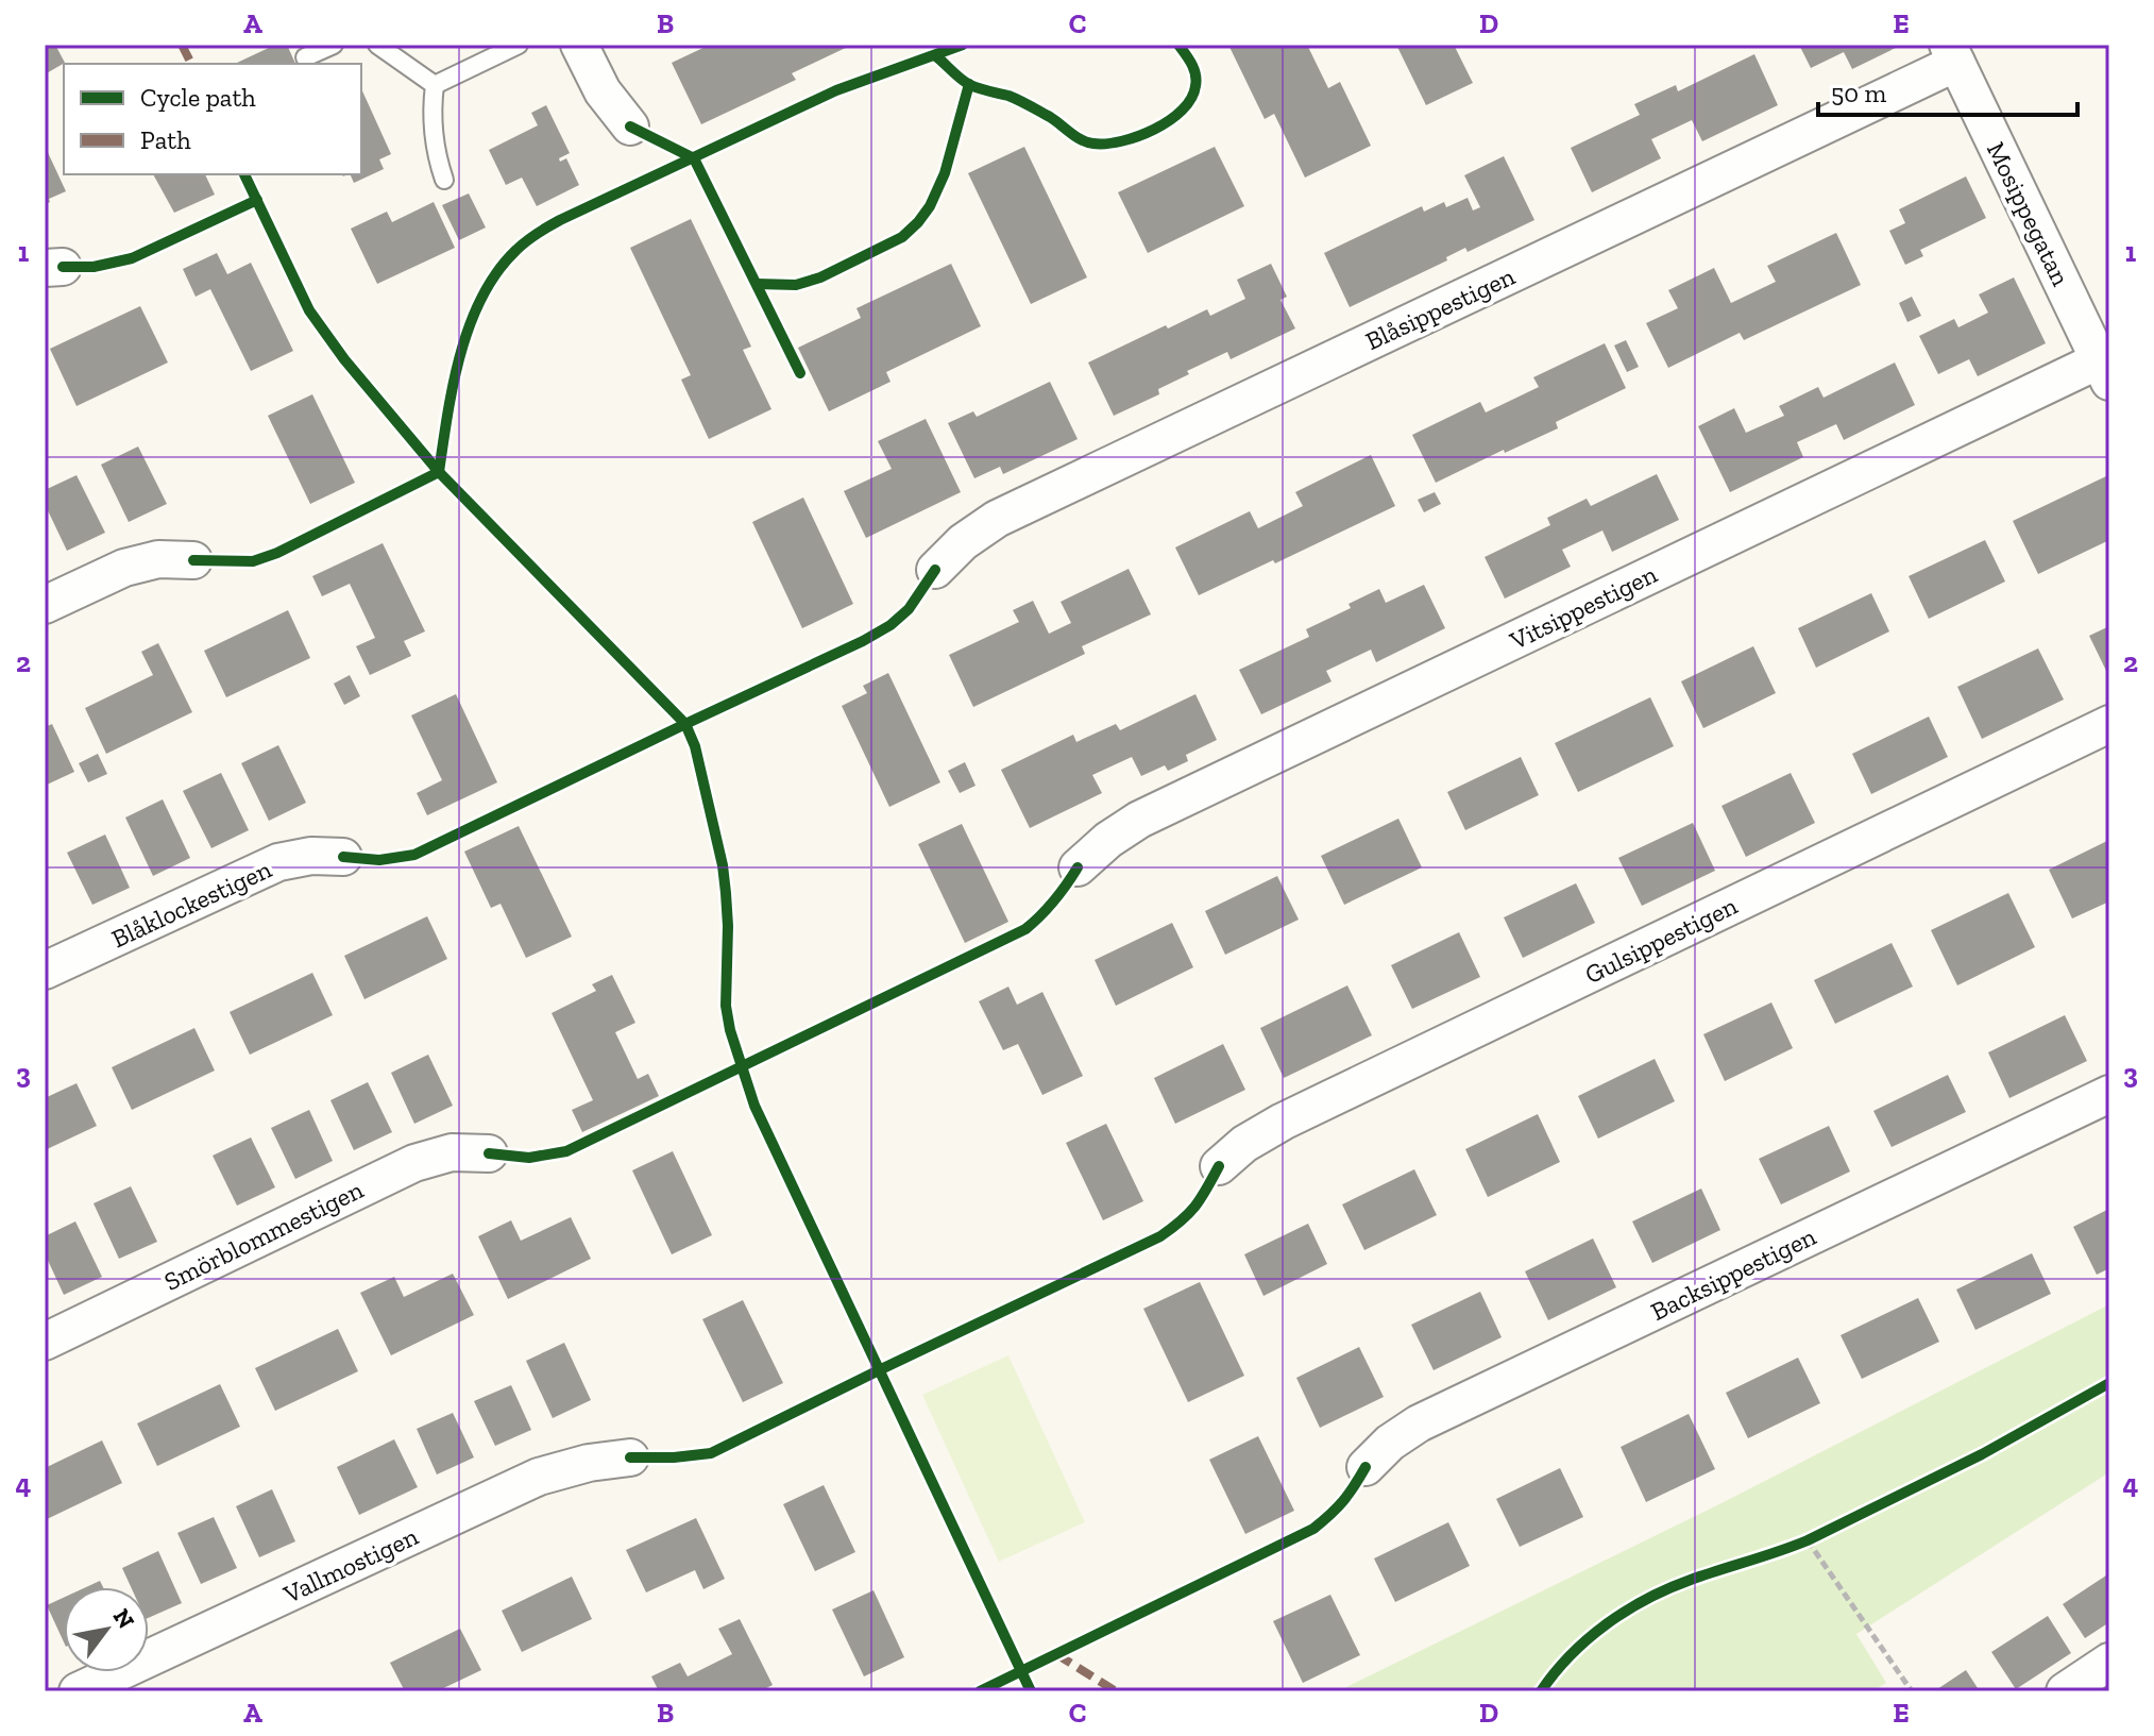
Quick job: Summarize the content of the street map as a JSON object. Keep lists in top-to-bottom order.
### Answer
{
  "streets": {
    "street": [
      "Mosippegatan",
      "Blåsippestigen",
      "Vitsippestigen",
      "Blåklockestigen",
      "Gulsippestigen",
      "Smörblommestigen",
      "Backsippestigen",
      "Vallmostigen"
    ]
  },
  "crossings": [
    ["Mosippegatan", "Blåsippestigen"],
    ["Mosippegatan", "Vitsippestigen"]
  ],
  "legend": ["Cycle path", "Path"],
  "scale_bar": "50 m",
  "north": "top right",
  "grid": {
    "columns": [
      "A",
      "B",
      "C",
      "D",
      "E"
    ],
    "rows": [
      "1",
      "2",
      "3",
      "4"
    ]
  }
}
